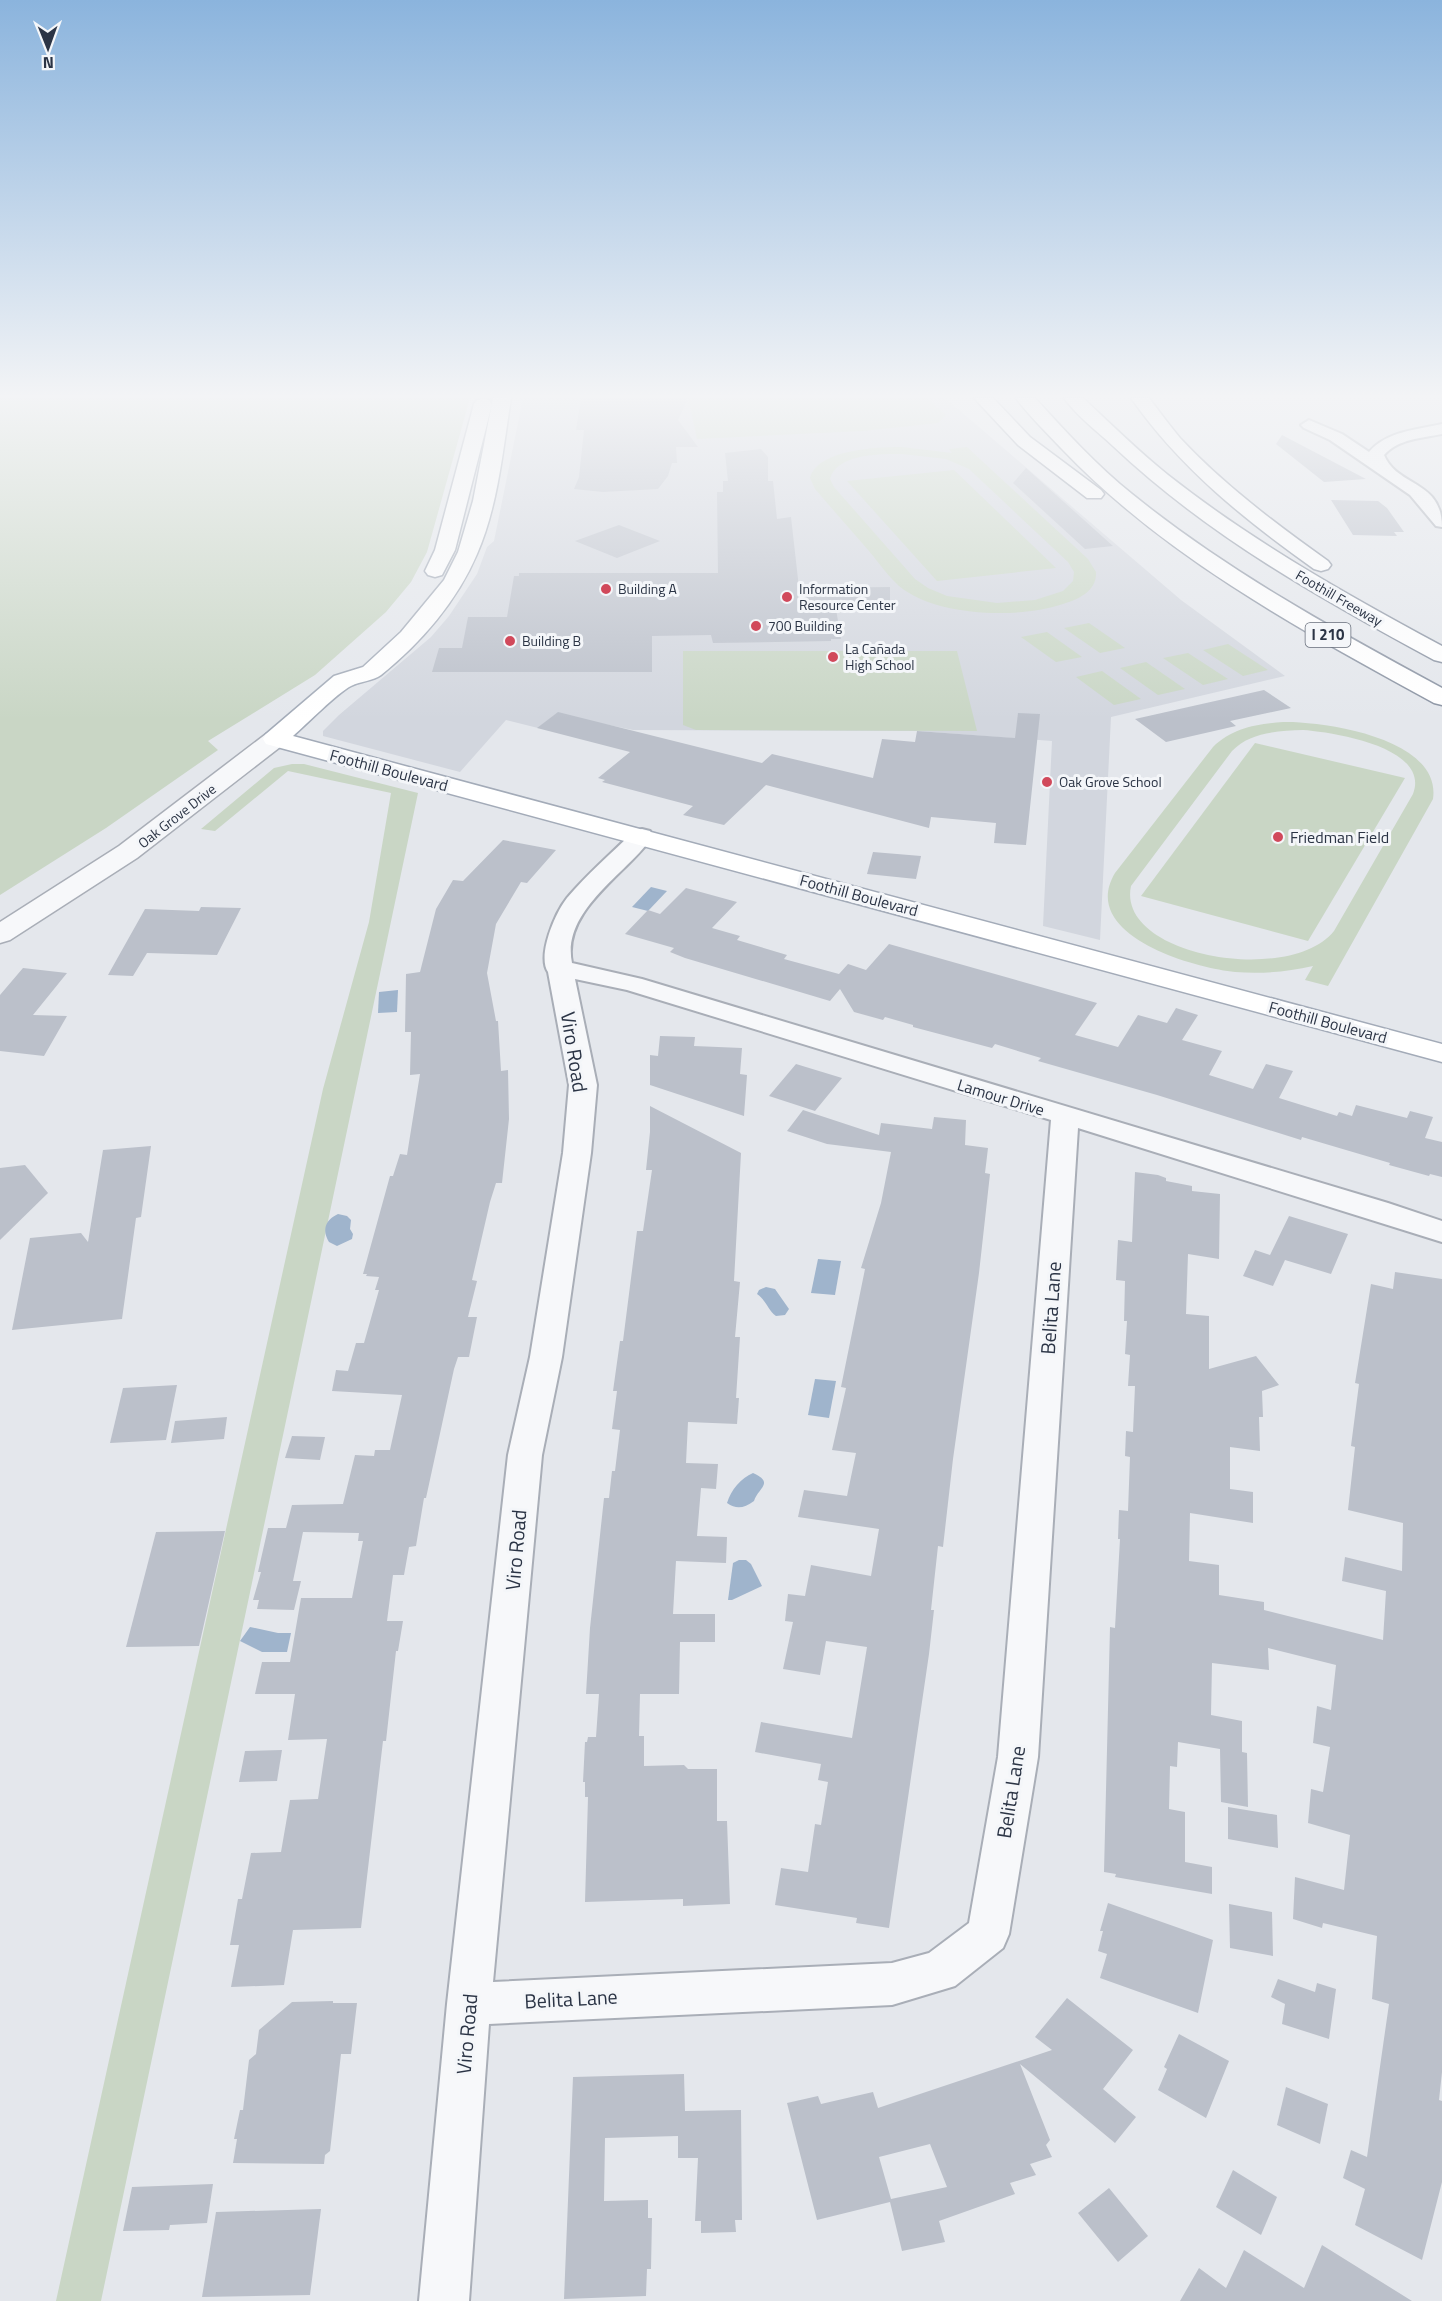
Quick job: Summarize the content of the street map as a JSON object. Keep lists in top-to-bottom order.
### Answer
{
  "streets": {
    "main road": [
      "Foothill Freeway",
      "I 210",
      "Foothill Boulevard",
      "Oak Grove Drive"
    ],
    "street": ["Viro Road", "Lamour Drive", "Belita Lane"]
  },
  "crossings": [
    ["Foothill Boulevard", "Oak Grove Drive"],
    ["Foothill Boulevard", "Viro Road"],
    ["Viro Road", "Lamour Drive"],
    ["Viro Road", "Belita Lane"],
    ["Lamour Drive", "Belita Lane"]
  ],
  "places": [
    "Building A",
    "Information Resource Center",
    "700 Building",
    "Building B",
    "La Cañada High School",
    "Oak Grove School",
    "Friedman Field"
  ],
  "north": "bottom"
}
